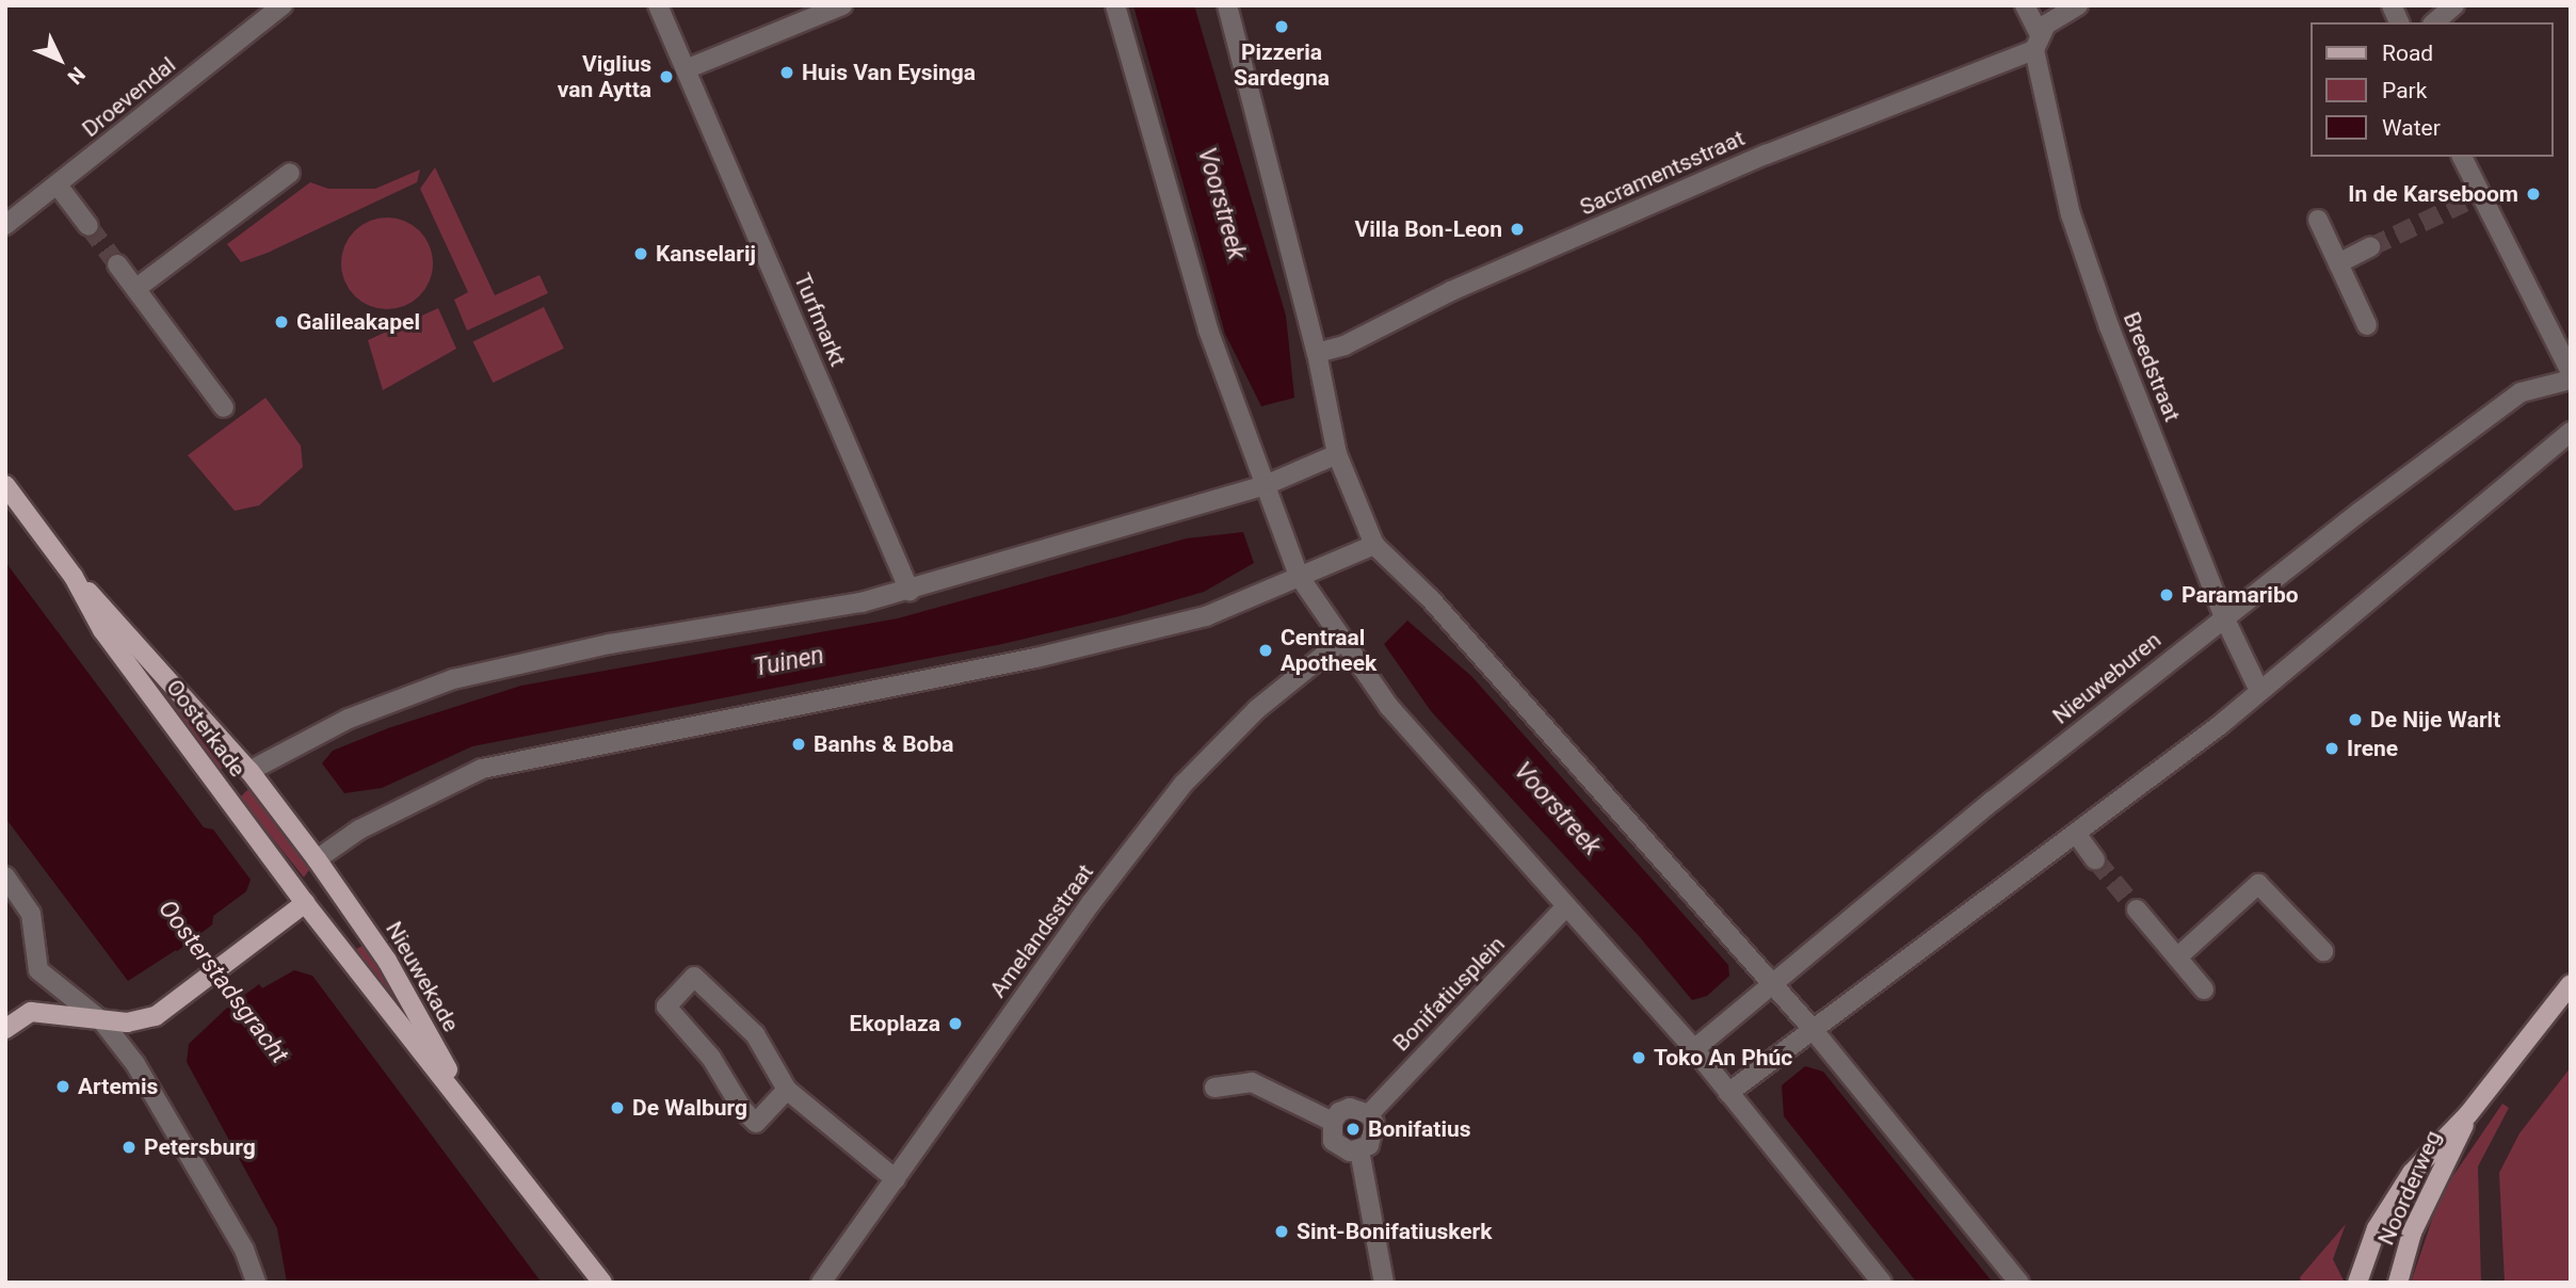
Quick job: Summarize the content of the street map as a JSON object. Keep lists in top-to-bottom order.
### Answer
{
  "streets": {
    "main road": ["Oosterkade", "Nieuwekade", "Noorderweg"],
    "street": [
      "Droevendal",
      "Sacramentsstraat",
      "Turfmarkt",
      "Breedstraat",
      "Nieuweburen",
      "Amelandsstraat",
      "Bonifatiusplein"
    ]
  },
  "crossings": [
    ["Sacramentsstraat", "Breedstraat"],
    ["Breedstraat", "Nieuweburen"],
    ["Oosterkade", "Nieuwekade"]
  ],
  "water": ["Voorstreek", "Tuinen", "Oosterstadsgracht"],
  "places": [
    "Pizzeria Sardegna",
    "Huis Van Eysinga",
    "Viglius van Aytta",
    "In de Karseboom",
    "Villa Bon-Leon",
    "Kanselarij",
    "Galileakapel",
    "Paramaribo",
    "Centraal Apotheek",
    "De Nije Warlt",
    "Banhs & Boba",
    "Irene",
    "Ekoplaza",
    "Toko An Phúc",
    "Artemis",
    "De Walburg",
    "Bonifatius",
    "Petersburg",
    "Sint-Bonifatiuskerk"
  ],
  "legend": ["Road", "Park", "Water"],
  "north": "bottom right"
}
